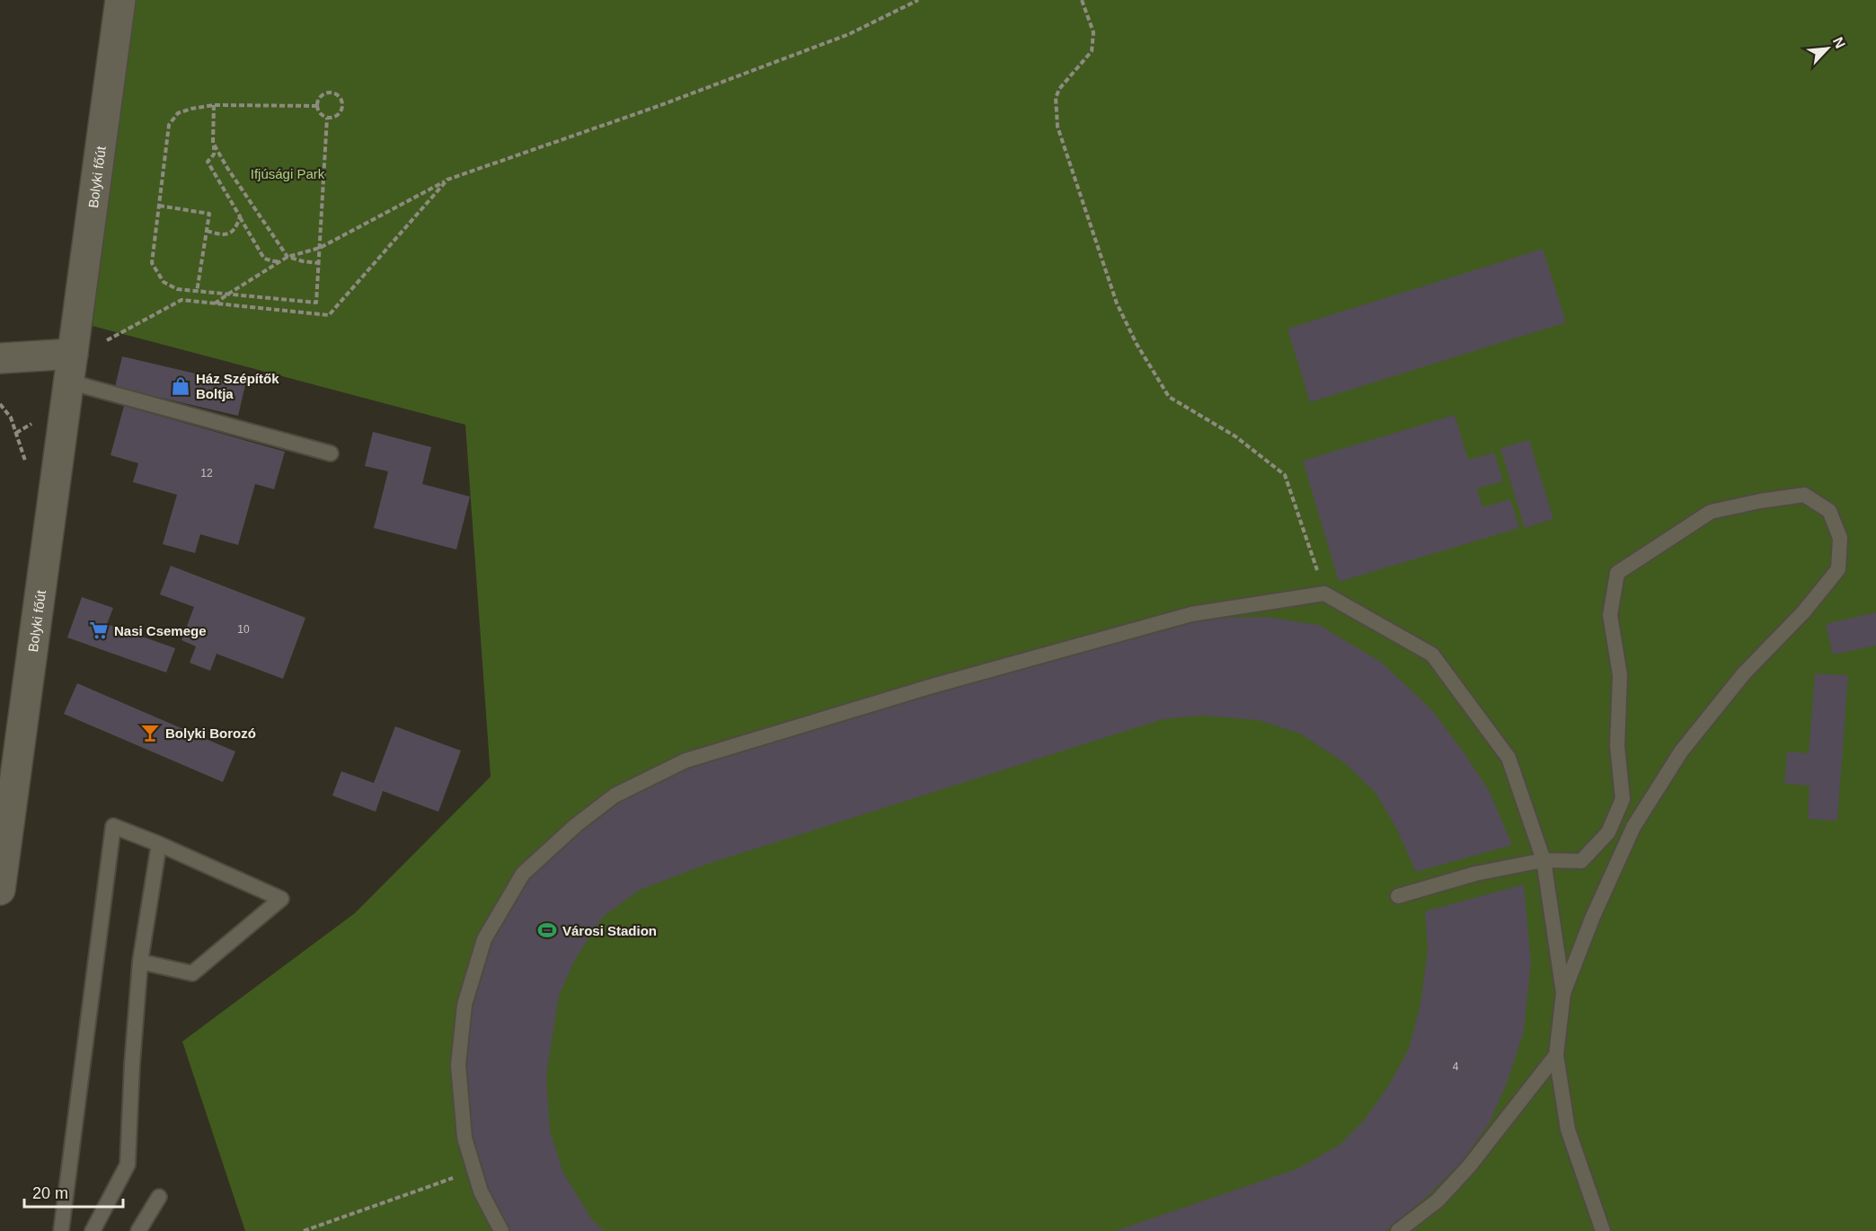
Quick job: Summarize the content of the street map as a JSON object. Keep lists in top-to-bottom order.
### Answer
{
  "streets": {
    "main road": ["Bolyki főút"]
  },
  "parks": ["Ifjúsági Park"],
  "places": {
    "shop": ["Ház Szépítők Boltja"],
    "supermarket": ["Nasi Csemege"],
    "bar": ["Bolyki Borozó"],
    "sports": ["Városi Stadion"]
  },
  "house_numbers": ["12", "10", "4"],
  "scale_bar": "20 m",
  "north": "top right"
}
